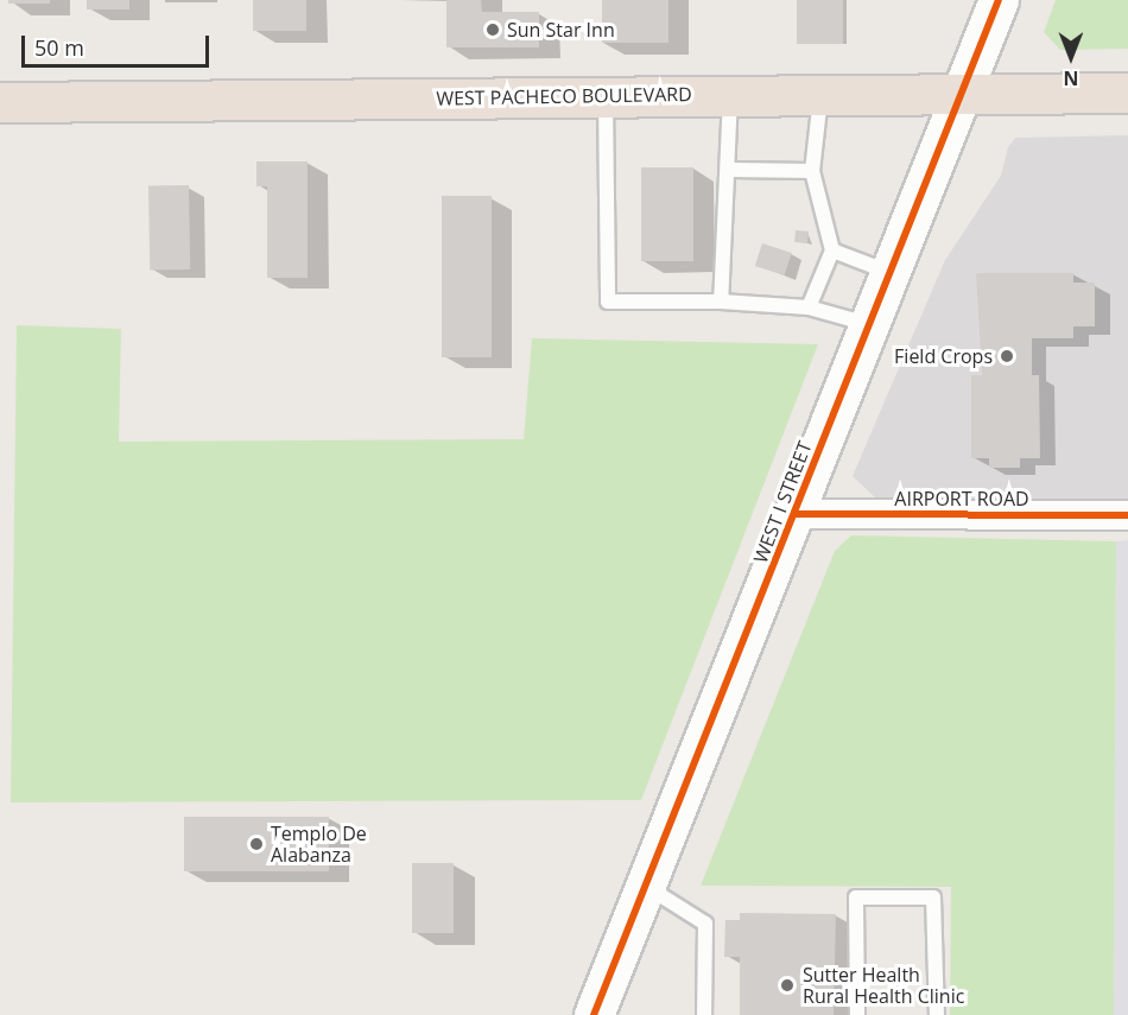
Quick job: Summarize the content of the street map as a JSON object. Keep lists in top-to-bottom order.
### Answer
{
  "streets": {
    "highway": ["WEST PACHECO BOULEVARD"],
    "street": ["AIRPORT ROAD", "WEST I STREET"]
  },
  "crossings": [
    ["WEST PACHECO BOULEVARD", "WEST I STREET"],
    ["AIRPORT ROAD", "WEST I STREET"]
  ],
  "places": [
    "Sun Star Inn",
    "Field Crops",
    "Templo De Alabanza",
    "Sutter Health Rural Health Clinic"
  ],
  "scale_bar": "50 m",
  "north": "bottom"
}
